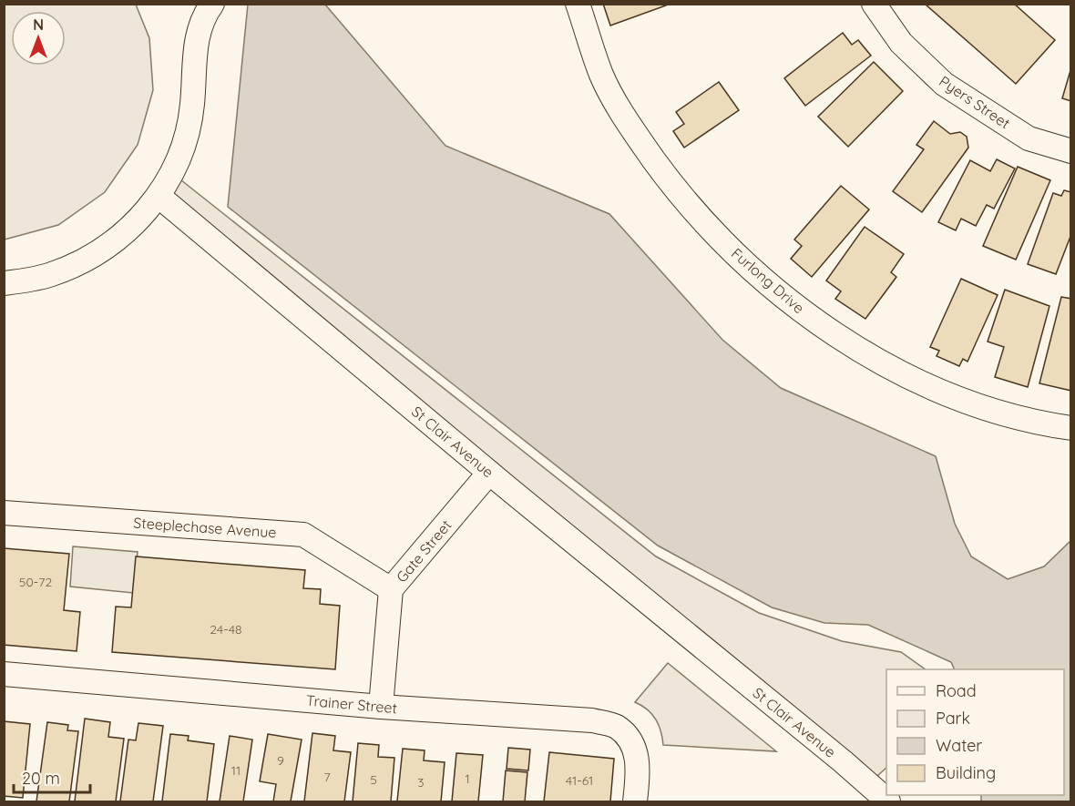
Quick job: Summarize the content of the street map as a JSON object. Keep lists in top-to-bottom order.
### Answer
{
  "streets": {
    "street": [
      "Pyers Street",
      "Furlong Drive",
      "St Clair Avenue",
      "Steeplechase Avenue",
      "Gate Street",
      "Trainer Street"
    ]
  },
  "crossings": [
    ["St Clair Avenue", "Gate Street"],
    ["Steeplechase Avenue", "Gate Street"],
    ["Gate Street", "Trainer Street"]
  ],
  "house_numbers": [
    "50-72",
    "24-48",
    "9",
    "11",
    "7",
    "1",
    "5",
    "41-61",
    "3"
  ],
  "legend": [
    "Road",
    "Park",
    "Water",
    "Building"
  ],
  "scale_bar": "20 m",
  "north": "top"
}
